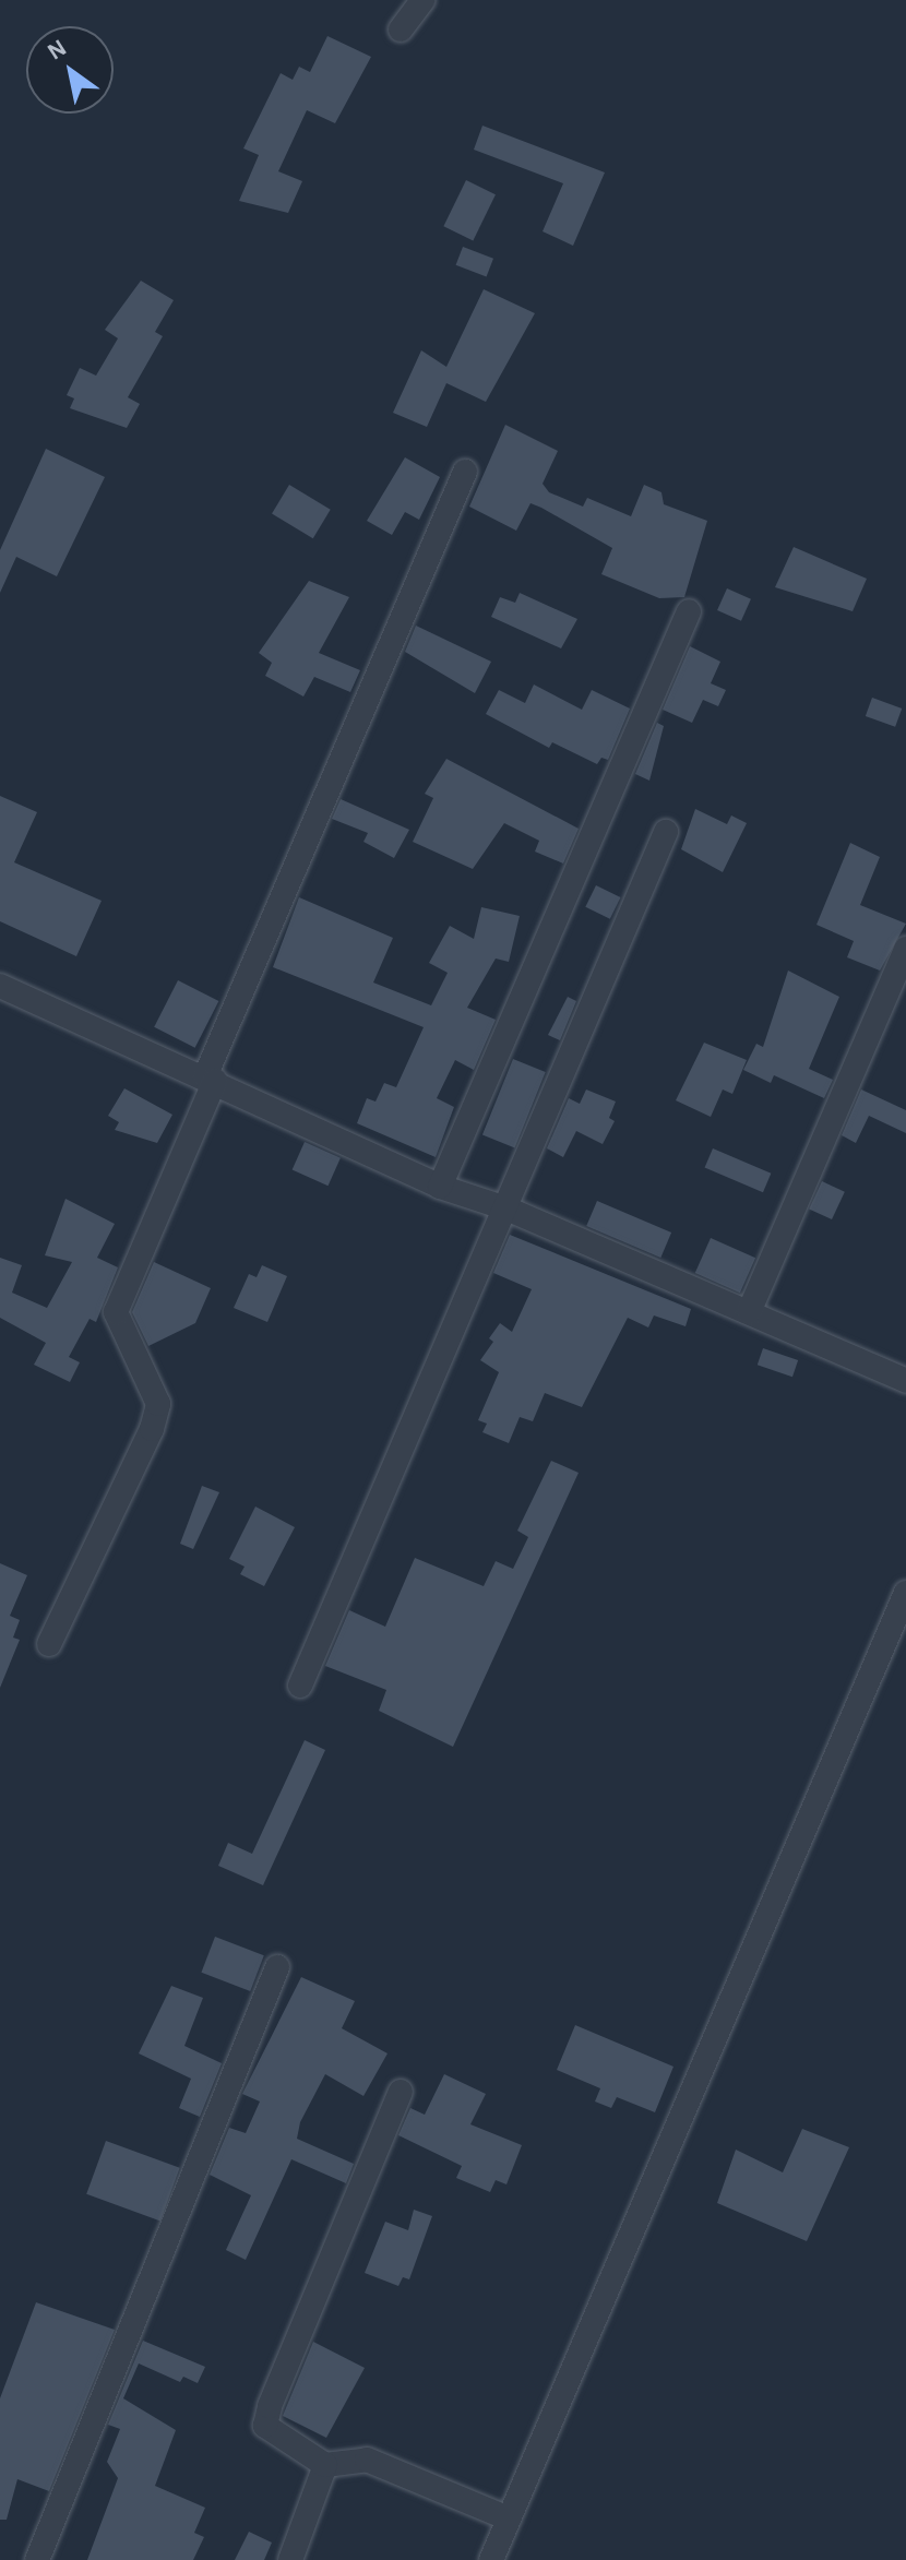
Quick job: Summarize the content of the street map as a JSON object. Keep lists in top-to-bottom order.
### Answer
{
  "north": "top left"
}
